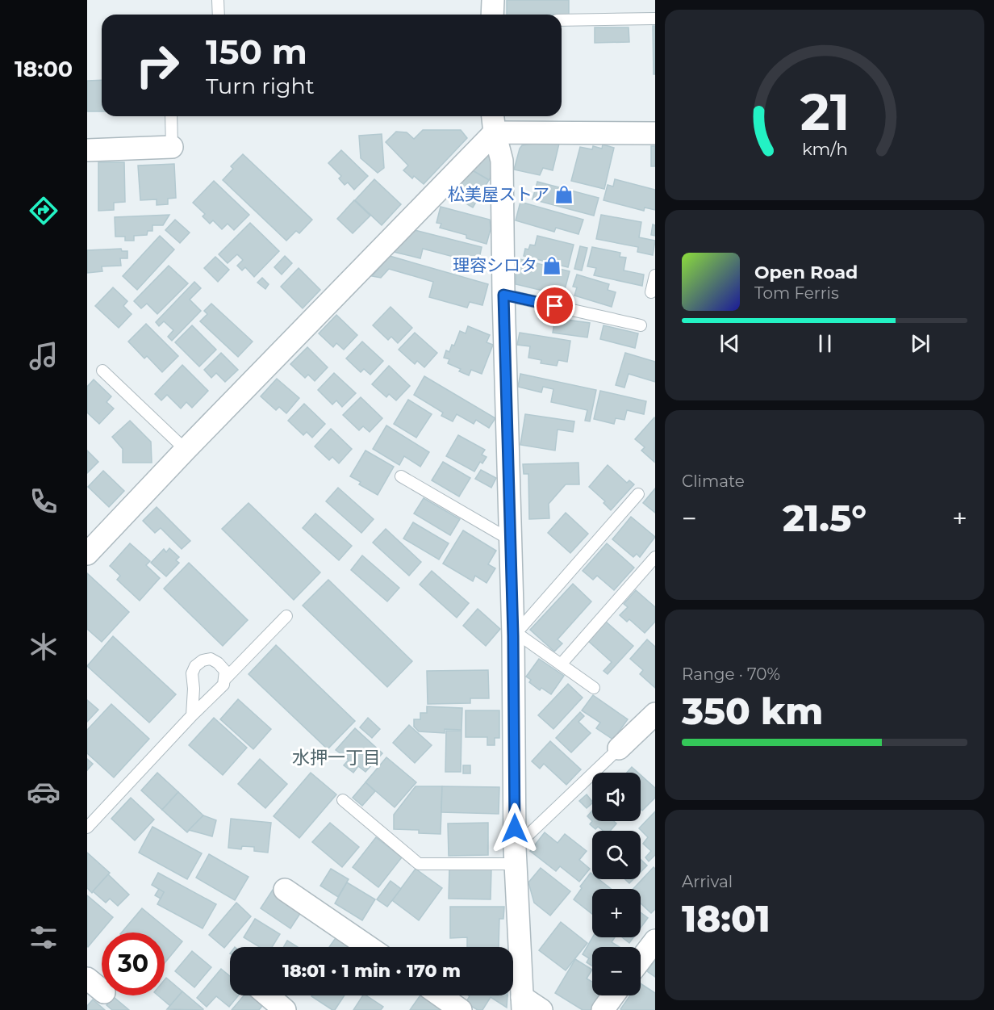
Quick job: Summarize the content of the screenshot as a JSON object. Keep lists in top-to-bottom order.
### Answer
{
  "districts": ["水押一丁目"],
  "places": {
    "shop": ["松美屋ストア", "理容シロタ"]
  },
  "page": {
    "tabs": "18:00",
    "turn": ["150 m", "Turn right"],
    "song": ["Open Road", "Tom Ferris"],
    "tile": [
      "Climate",
      ["Range · 70%", "350 km"],
      ["Arrival", "18:01"]
    ],
    "heat": ["−", "21.5°", "+"],
    "map_buttons": ["+", "−"],
    "limit": "30",
    "trip": "18:01 · 1 min · 170 m",
    "gauge": ["21", "km/h"]
  }
}
